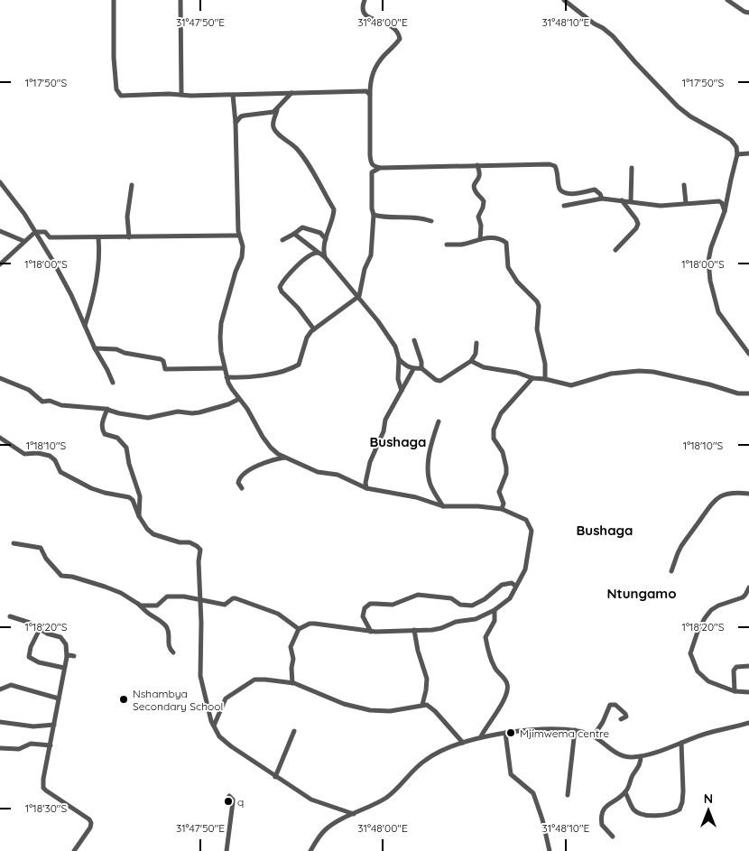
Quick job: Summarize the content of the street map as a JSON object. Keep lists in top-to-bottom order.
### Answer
{
  "districts": ["Bushaga", "Bushaga", "Ntungamo"],
  "places": ["Nshambya Secondary School", "Mjimwema centre", "q"],
  "north": "top",
  "coordinates": [
    "31°47'50\"E",
    "31°48'00\"E",
    "31°48'10\"E",
    "1°17'50\"S",
    "1°18'00\"S",
    "1°18'10\"S",
    "1°18'20\"S",
    "1°18'30\"S"
  ]
}
